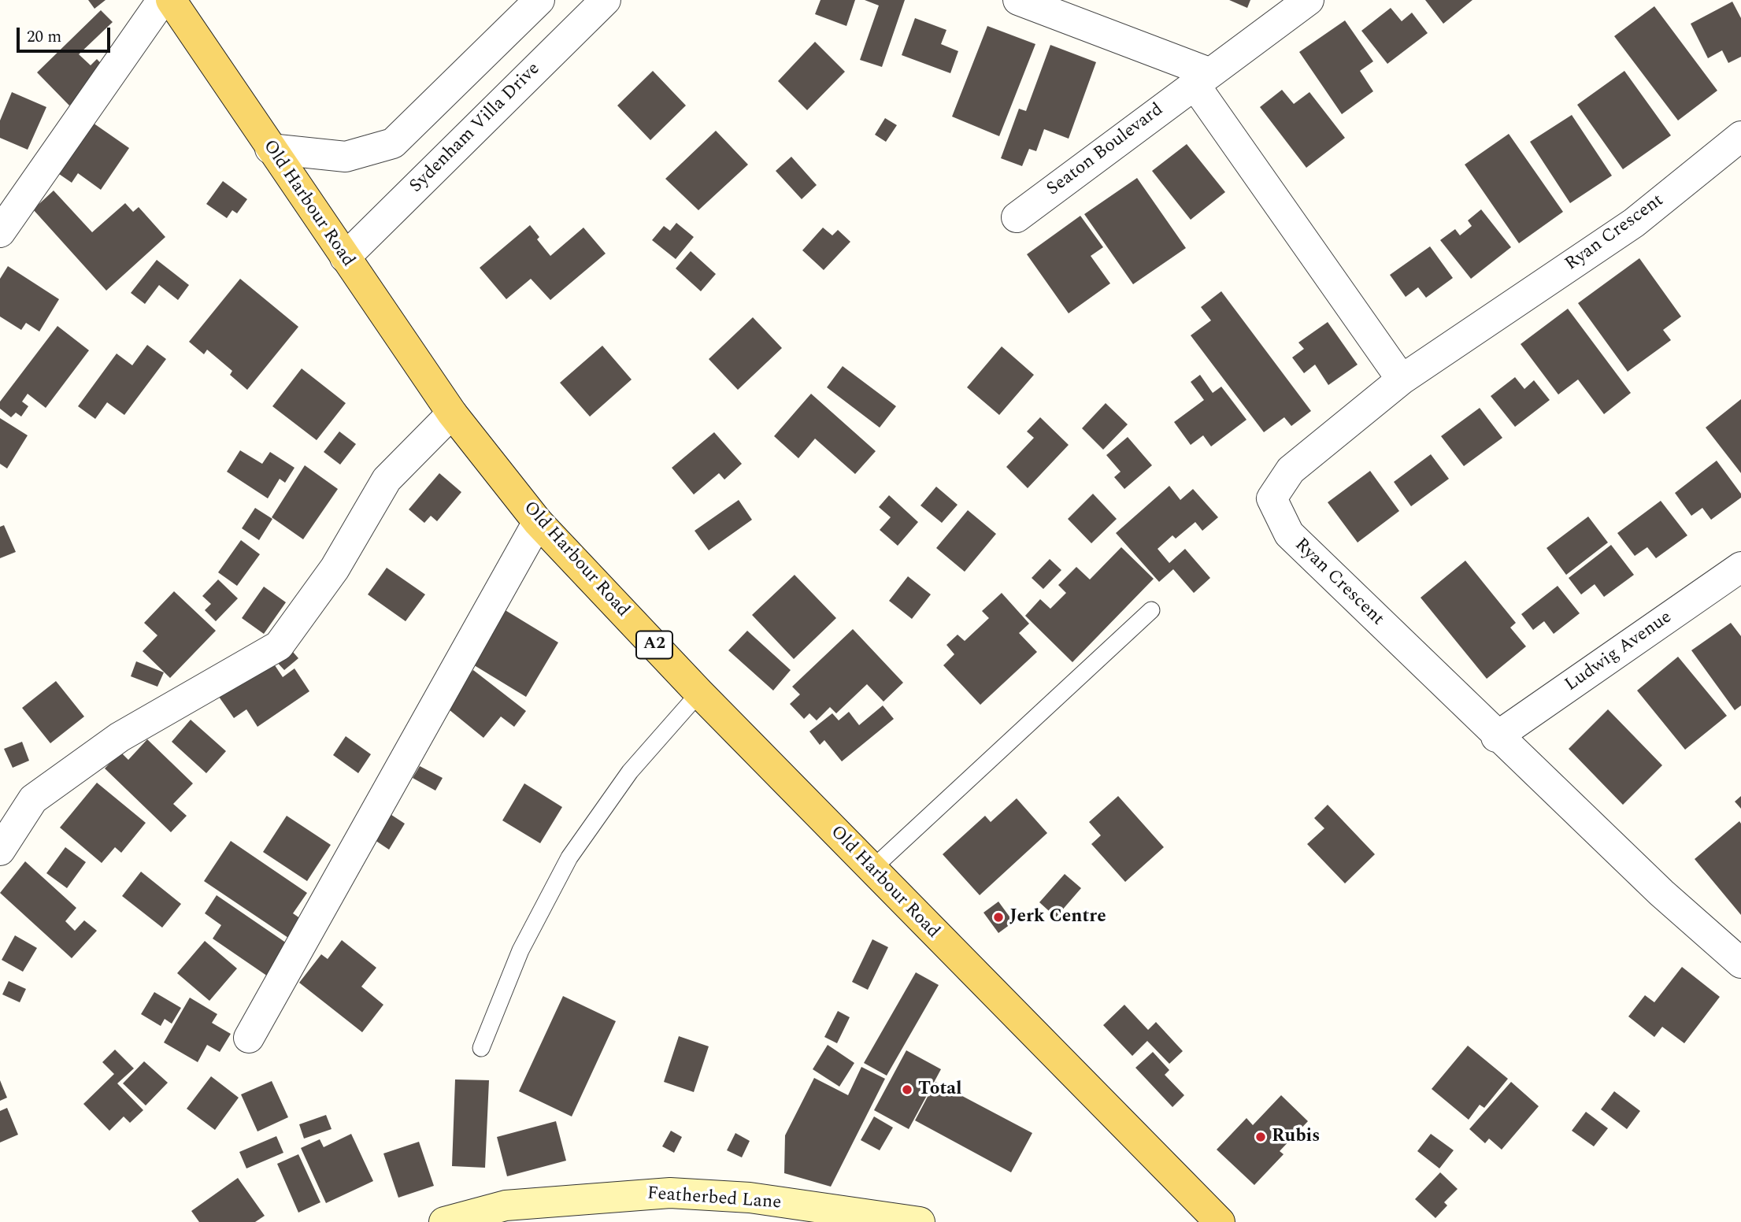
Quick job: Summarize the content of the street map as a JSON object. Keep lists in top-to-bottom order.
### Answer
{
  "streets": {
    "main road": ["Old Harbour Road", "A2", "Featherbed Lane"],
    "street": [
      "Sydenham Villa Drive",
      "Seaton Boulevard",
      "Ryan Crescent",
      "Ludwig Avenue"
    ]
  },
  "crossings": [
    ["Sydenham Villa Drive", "Old Harbour Road"],
    ["Ryan Crescent", "Ludwig Avenue"]
  ],
  "places": ["Jerk Centre", "Total", "Rubis"],
  "scale_bar": "20 m"
}
